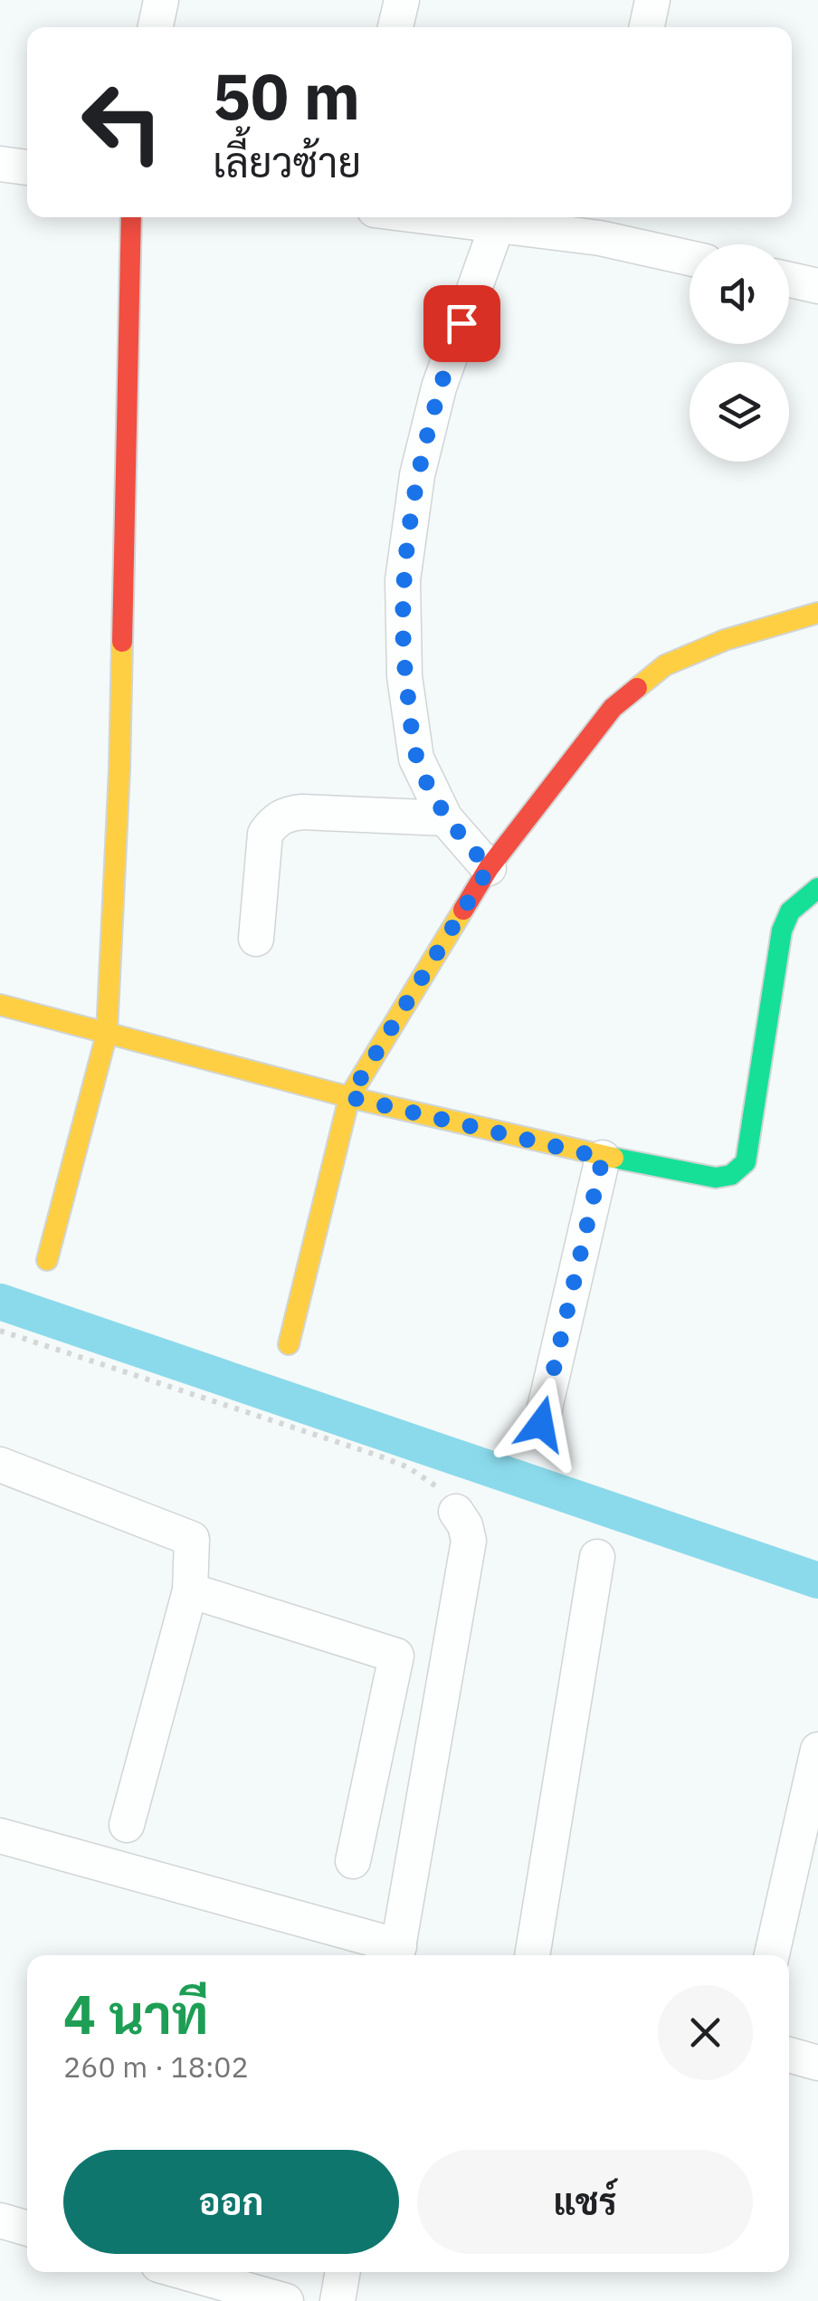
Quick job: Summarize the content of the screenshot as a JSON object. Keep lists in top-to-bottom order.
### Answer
{
  "page": {
    "turn": ["50 m", "เลี้ยวซ้าย"],
    "heading": ["4 นาที", "260 m · 18:02"],
    "buttons": ["ออก", "แชร์"]
  }
}
